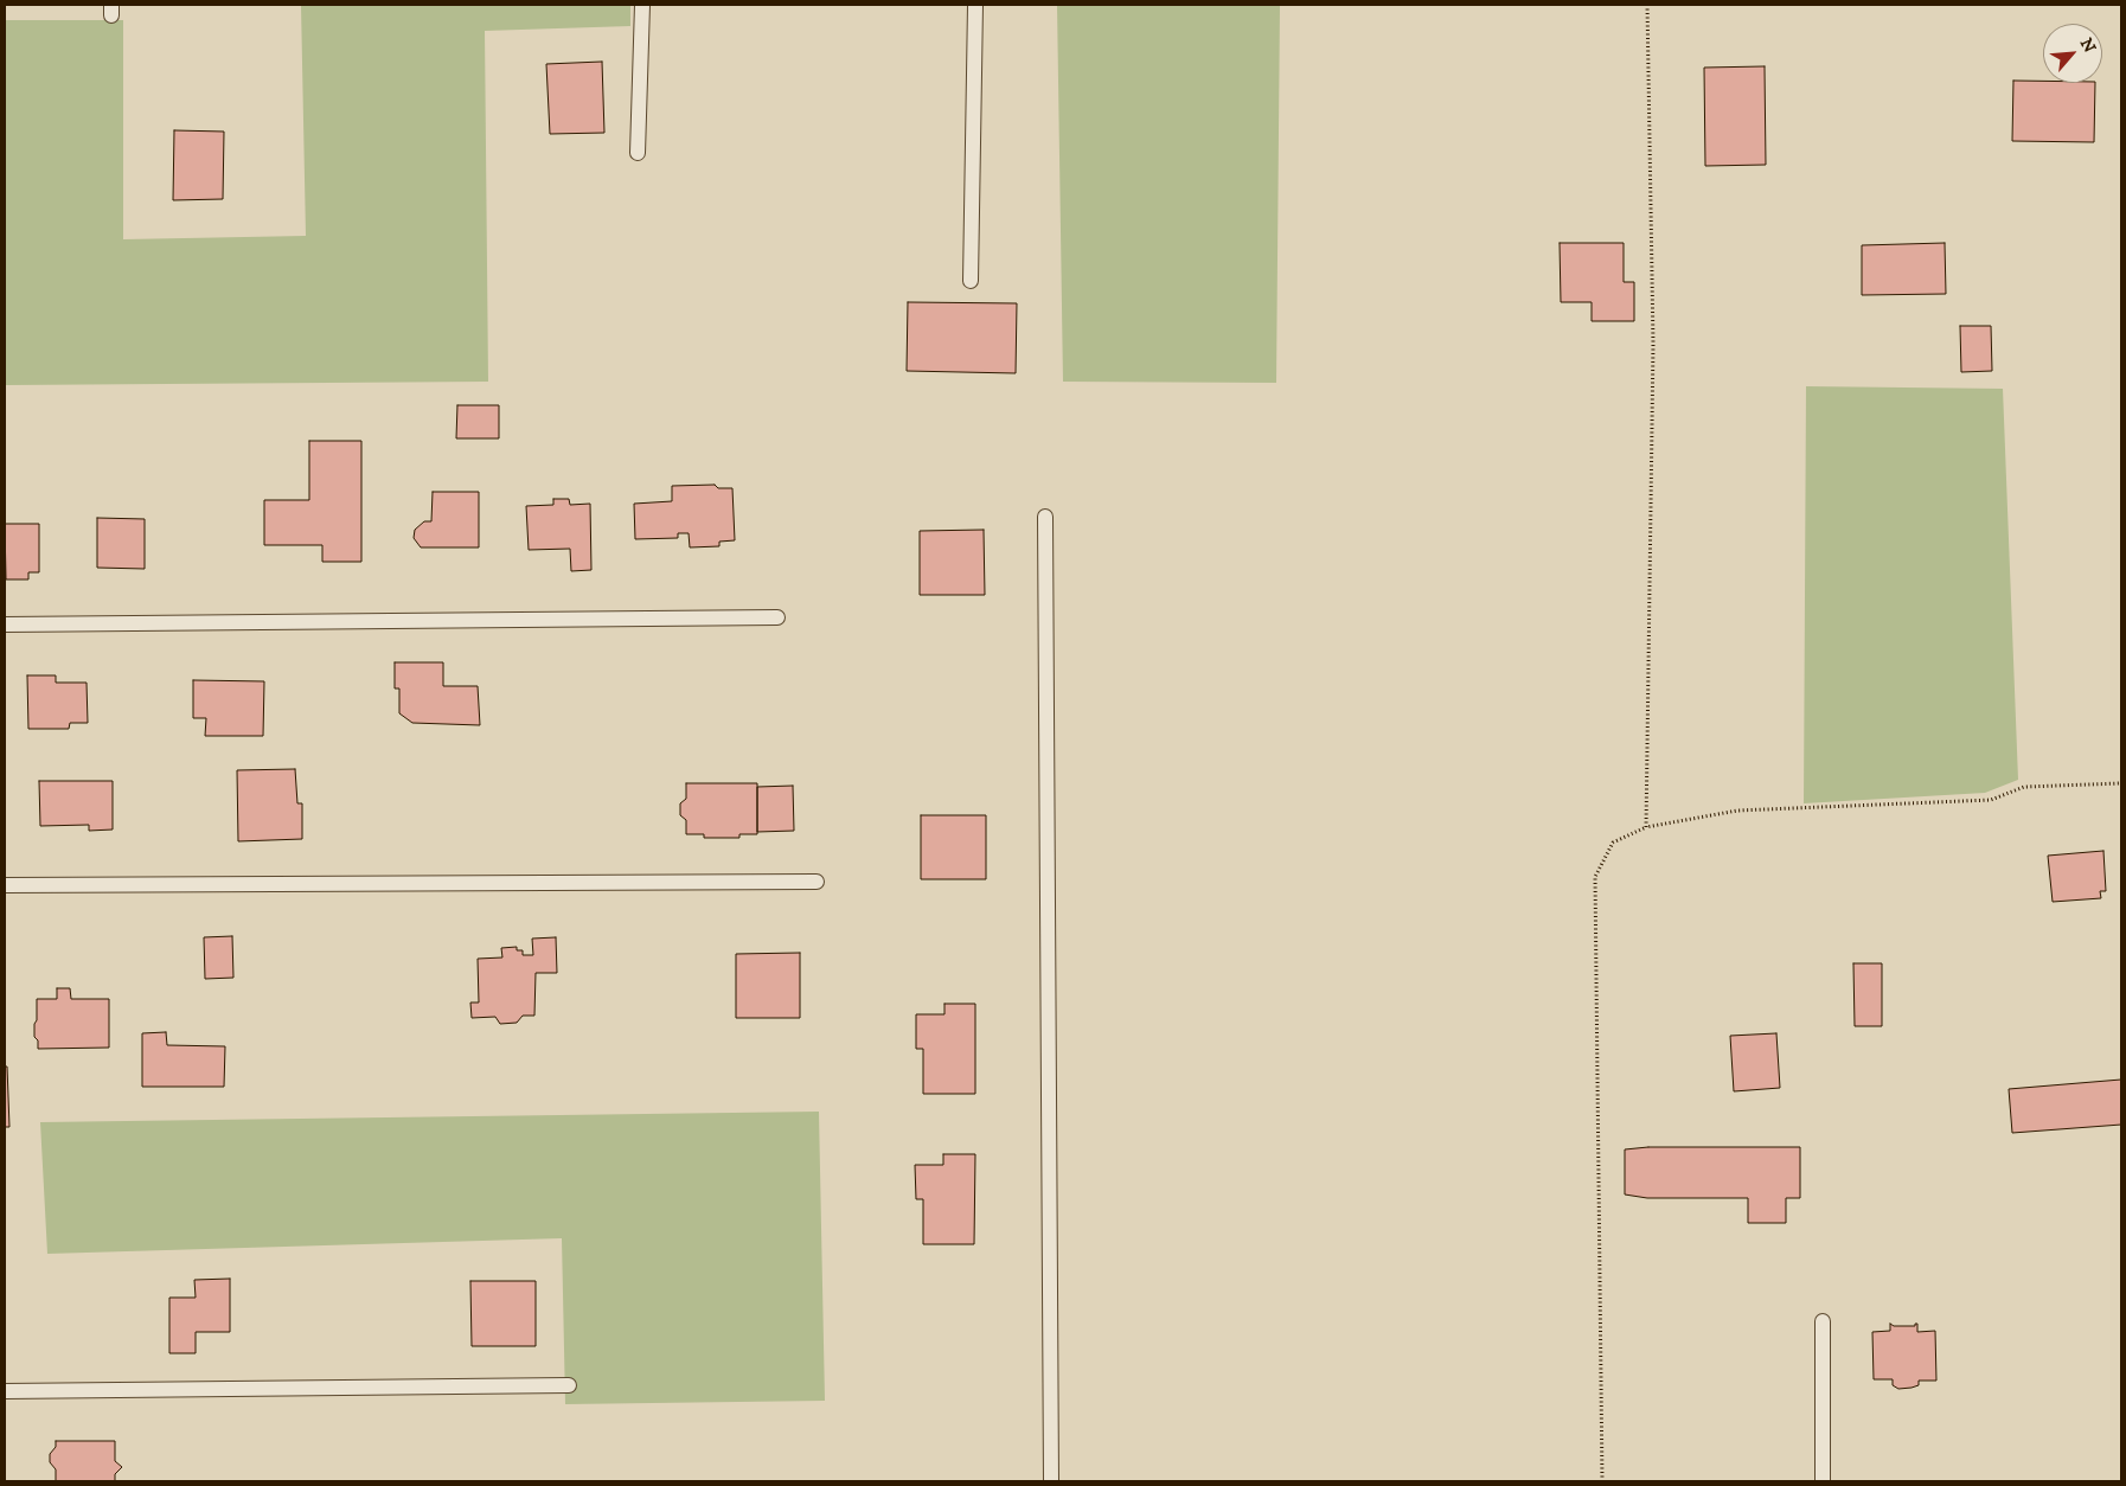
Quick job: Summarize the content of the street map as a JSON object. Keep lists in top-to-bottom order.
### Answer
{
  "north": "top right"
}
